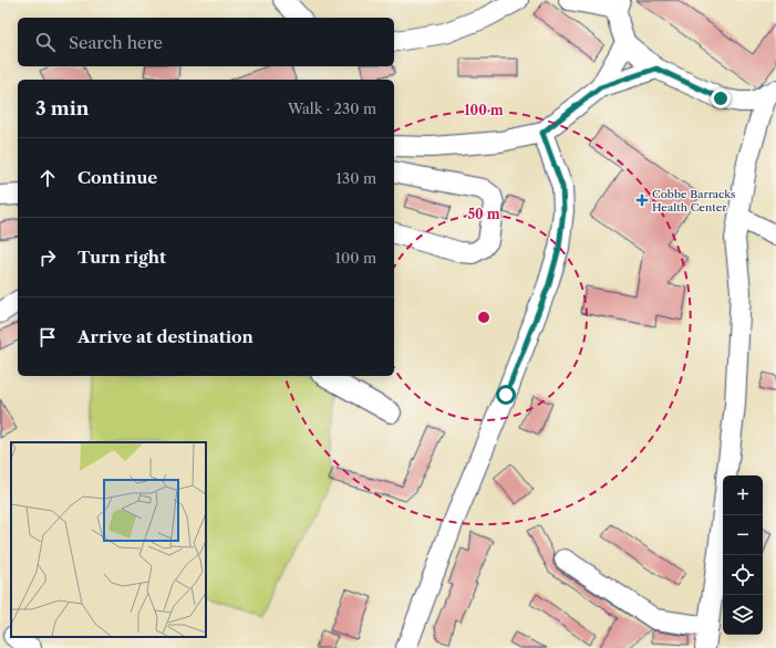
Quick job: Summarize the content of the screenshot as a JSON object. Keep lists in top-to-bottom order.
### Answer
{
  "places": {
    "health": ["Cobbe Barracks Health Center"]
  },
  "page": {
    "search": "Search here",
    "heading": ["3 min", "Walk · 230 m"],
    "list": [
      ["Continue", "130 m"],
      ["Turn right", "100 m"],
      "Arrive at destination"
    ],
    "map_buttons": ["+", "−"]
  },
  "rings": ["100 m", "50 m"]
}
